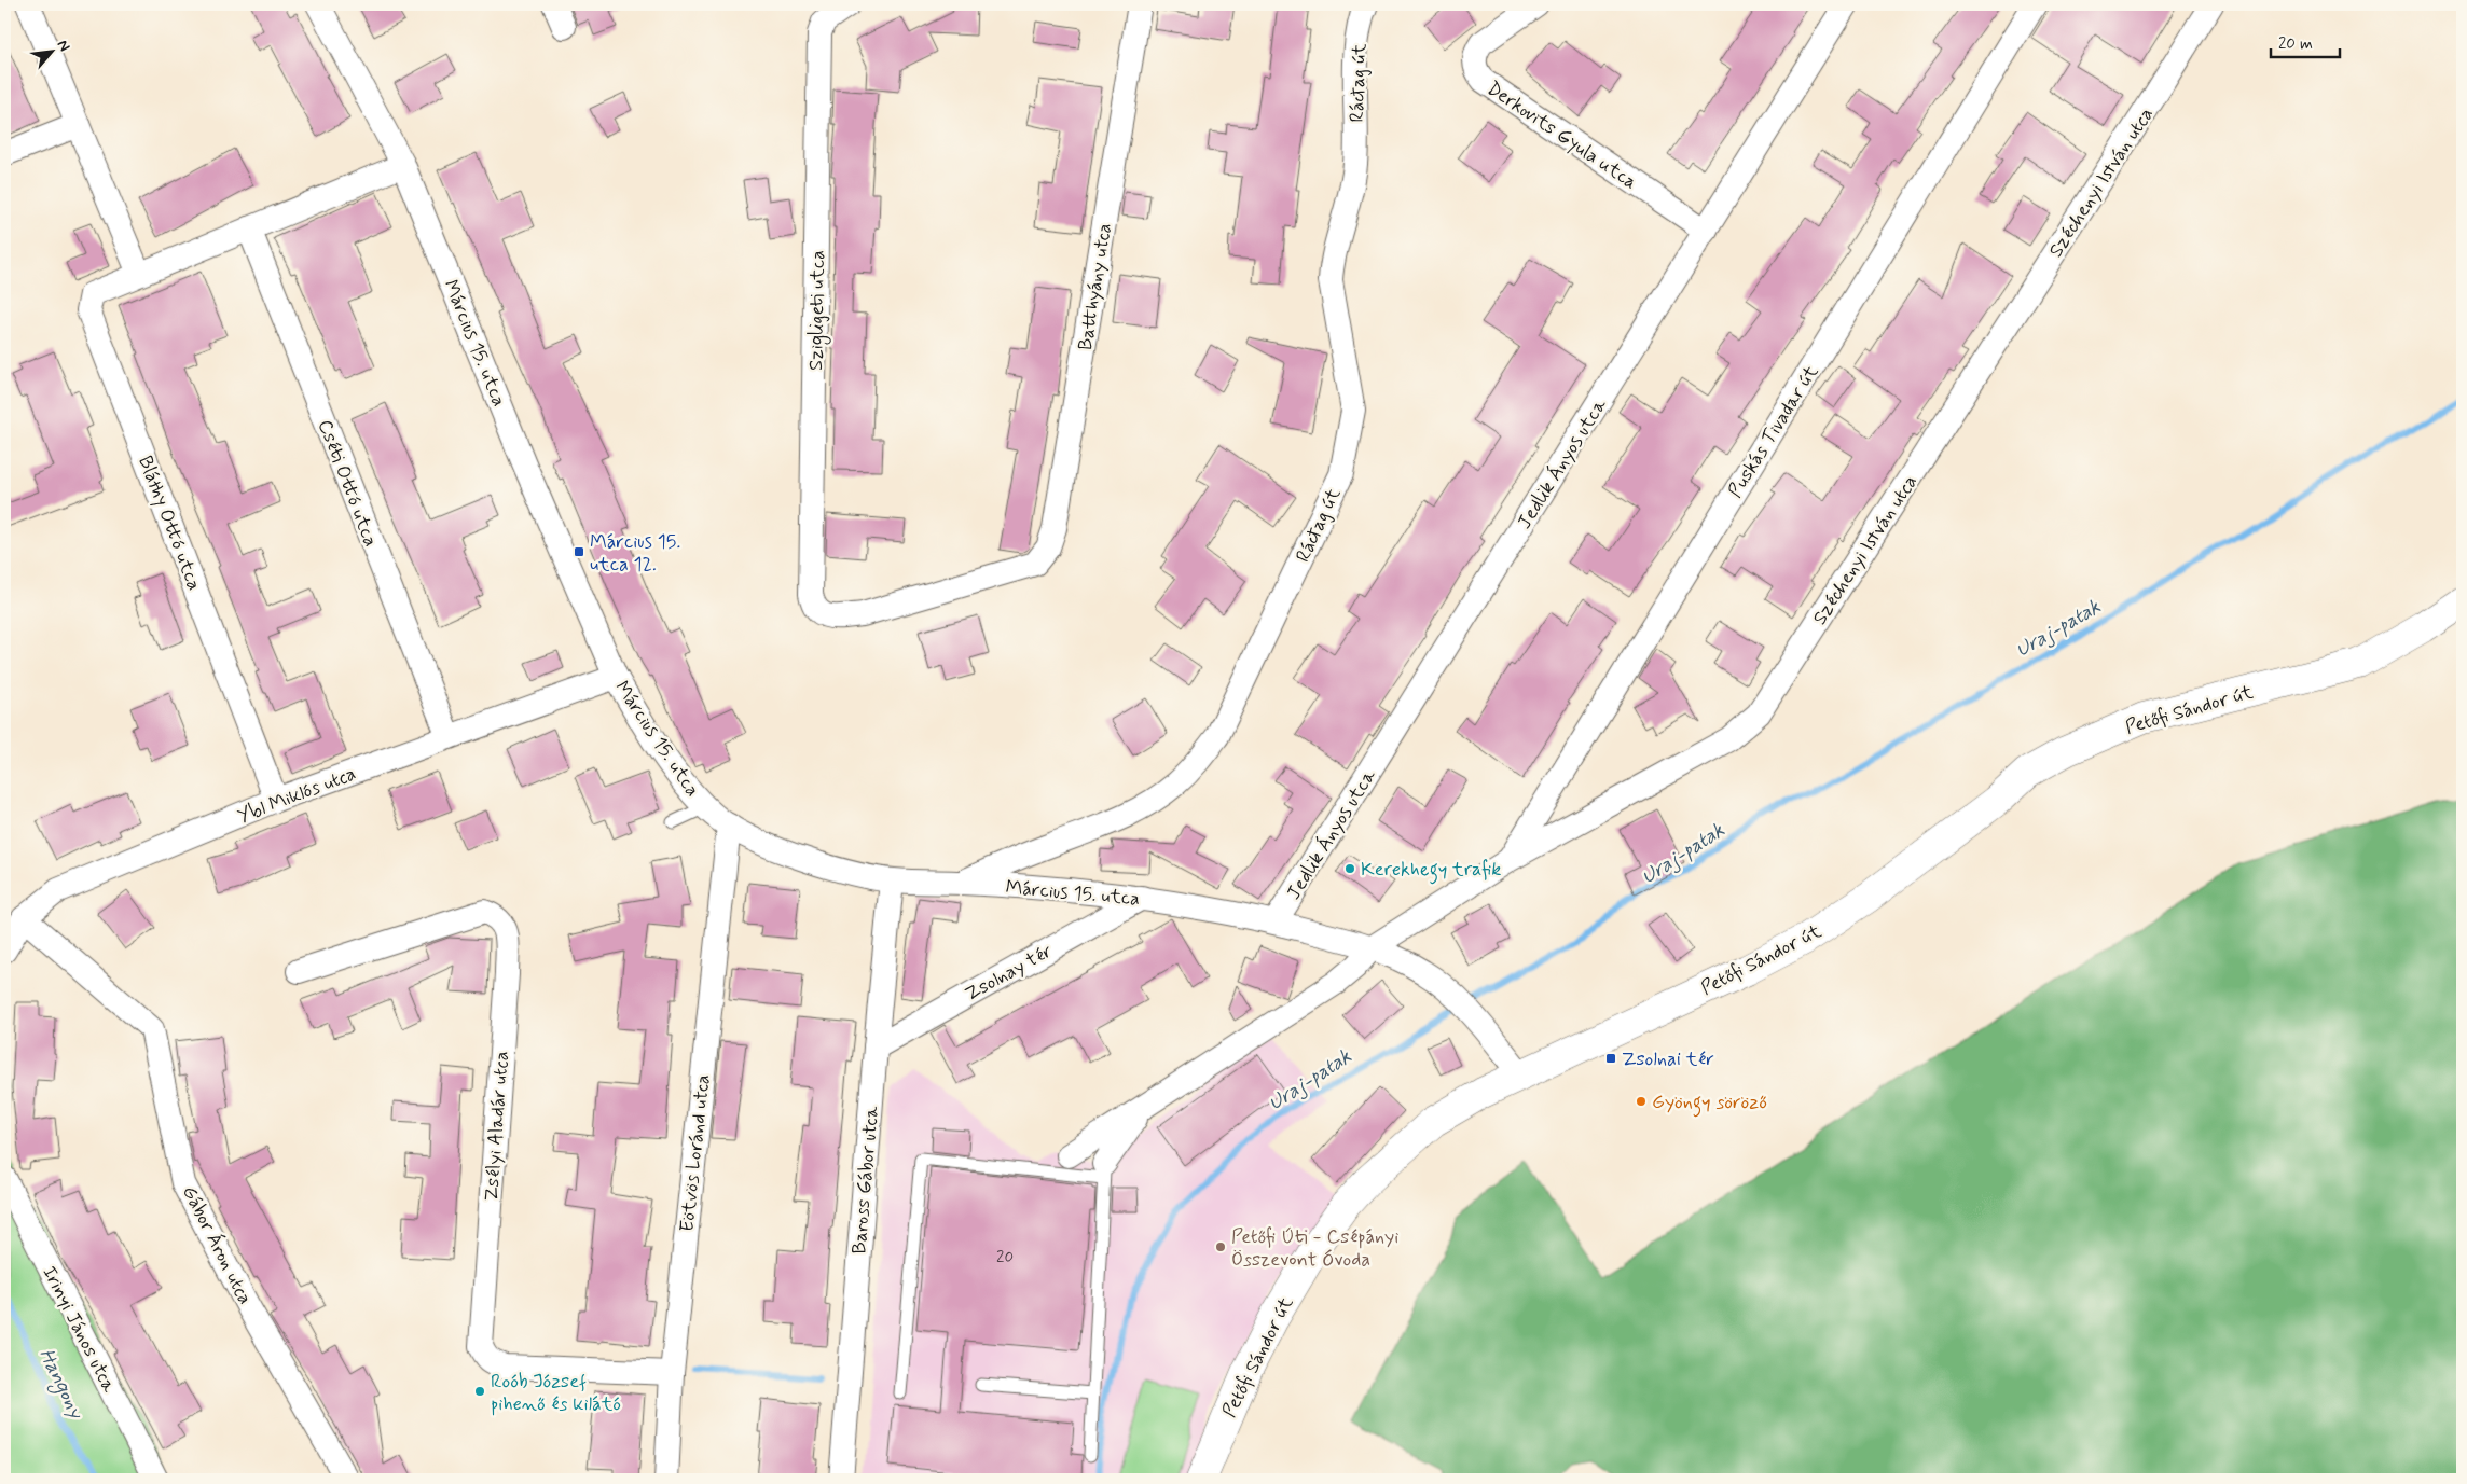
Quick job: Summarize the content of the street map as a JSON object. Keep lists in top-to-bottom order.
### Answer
{
  "streets": {
    "street": [
      "Ráctag út",
      "Derkovits Gyula utca",
      "Széchenyi István utca",
      "Batthyány utca",
      "Szigligeti utca",
      "Március 15. utca",
      "Puskás Tivadar út",
      "Jedlik Ányos utca",
      "Cséti Ottó utca",
      "Bláthy Ottó utca",
      "Petőfi Sándor út",
      "Ybl Miklós utca",
      "Zsolnay tér",
      "Zsélyi Aladár utca",
      "Eötvös Loránd utca",
      "Baross Gábor utca",
      "Gábor Áron utca",
      "Irinyi János utca"
    ]
  },
  "crossings": [
    ["Ráctag út", "Március 15. utca"],
    ["Derkovits Gyula utca", "Jedlik Ányos utca"],
    ["Széchenyi István utca", "Március 15. utca"],
    ["Széchenyi István utca", "Puskás Tivadar út"],
    ["Batthyány utca", "Szigligeti utca"],
    ["Március 15. utca", "Jedlik Ányos utca"],
    ["Március 15. utca", "Petőfi Sándor út"],
    ["Március 15. utca", "Ybl Miklós utca"],
    ["Március 15. utca", "Zsolnay tér"],
    ["Március 15. utca", "Eötvös Loránd utca"],
    ["Március 15. utca", "Baross Gábor utca"],
    ["Cséti Ottó utca", "Ybl Miklós utca"],
    ["Bláthy Ottó utca", "Ybl Miklós utca"],
    ["Ybl Miklós utca", "Gábor Áron utca"],
    ["Zsolnay tér", "Baross Gábor utca"],
    ["Zsélyi Aladár utca", "Eötvös Loránd utca"]
  ],
  "water": ["Uraj-patak", "Hangony"],
  "places": {
    "transit": ["Március 15. utca 12.", "Zsolnai tér"],
    "other": [
      "Kerekhegy trafik",
      "Gyöngy söröző",
      "Petőfi Úti - Csépányi Összevont Óvoda",
      "Roób József pihenő és kilátó"
    ]
  },
  "house_numbers": ["20"],
  "scale_bar": "20 m",
  "north": "top right"
}
